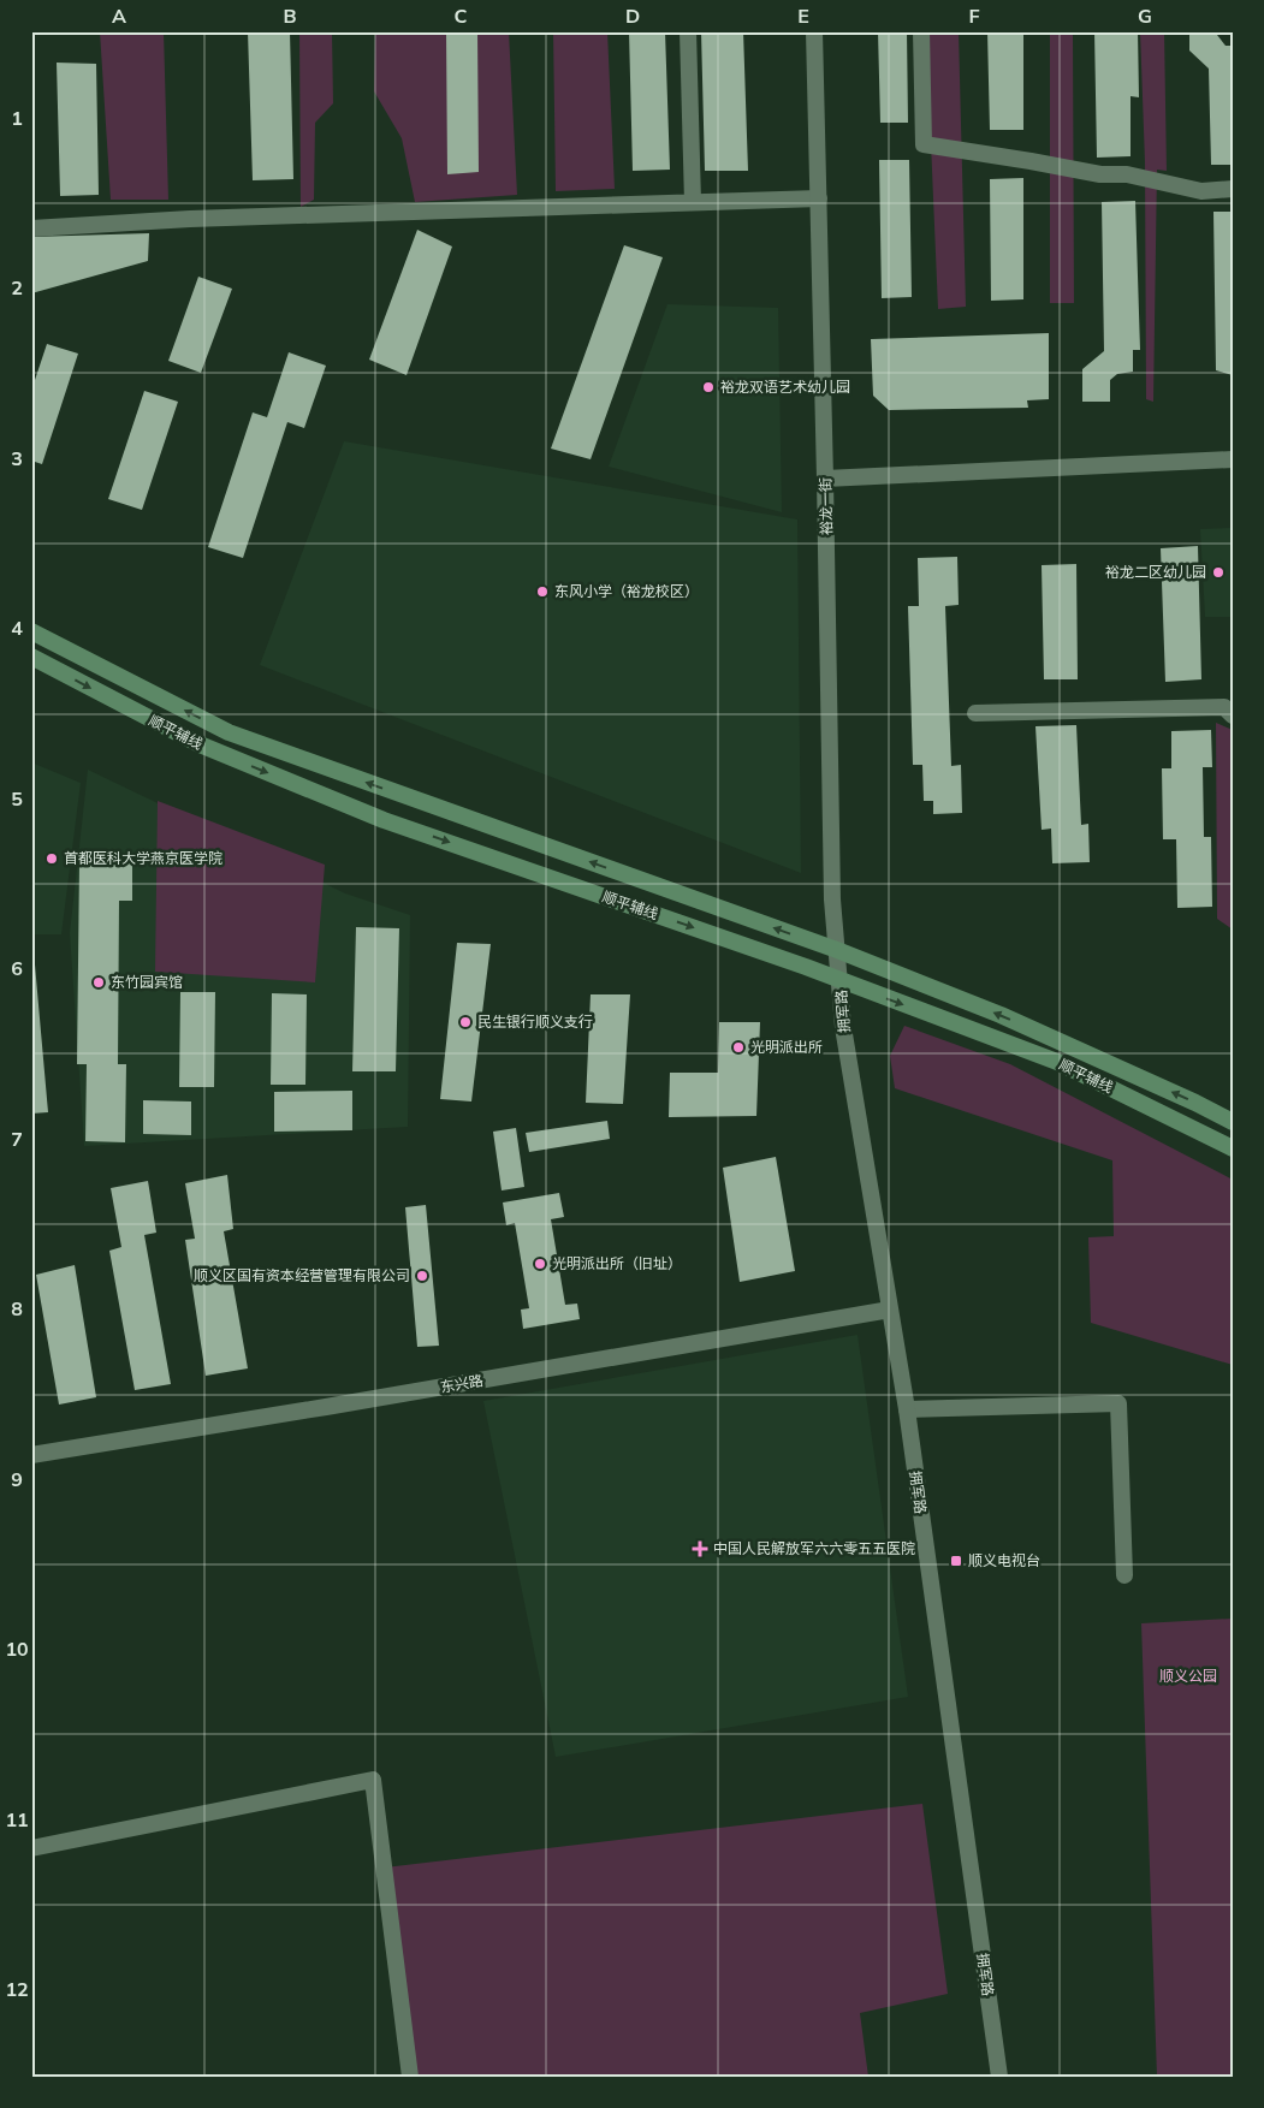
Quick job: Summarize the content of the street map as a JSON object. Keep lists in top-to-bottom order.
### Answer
{
  "streets": {
    "main road": ["顺平辅线"],
    "street": ["裕龙一街", "拥军路", "东兴路"]
  },
  "crossings": [
    ["裕龙一街", "顺平辅线"],
    ["裕龙一街", "拥军路"],
    ["顺平辅线", "拥军路"],
    ["拥军路", "东兴路"]
  ],
  "parks": ["顺义公园"],
  "places": {
    "other": [
      "裕龙双语艺术幼儿园",
      "裕龙二区幼儿园",
      "东风小学（裕龙校区）",
      "首都医科大学燕京医学院",
      "东竹园宾馆",
      "民生银行顺义支行",
      "光明派出所",
      "光明派出所（旧址）",
      "顺义区国有资本经营管理有限公司"
    ],
    "health": ["中国人民解放军六六零五五医院"],
    "transit": ["顺义电视台"]
  },
  "grid": {
    "columns": [
      "A",
      "B",
      "C",
      "D",
      "E",
      "F",
      "G"
    ],
    "rows": [
      "1",
      "2",
      "3",
      "4",
      "5",
      "6",
      "7",
      "8",
      "9",
      "10",
      "11",
      "12"
    ]
  }
}
